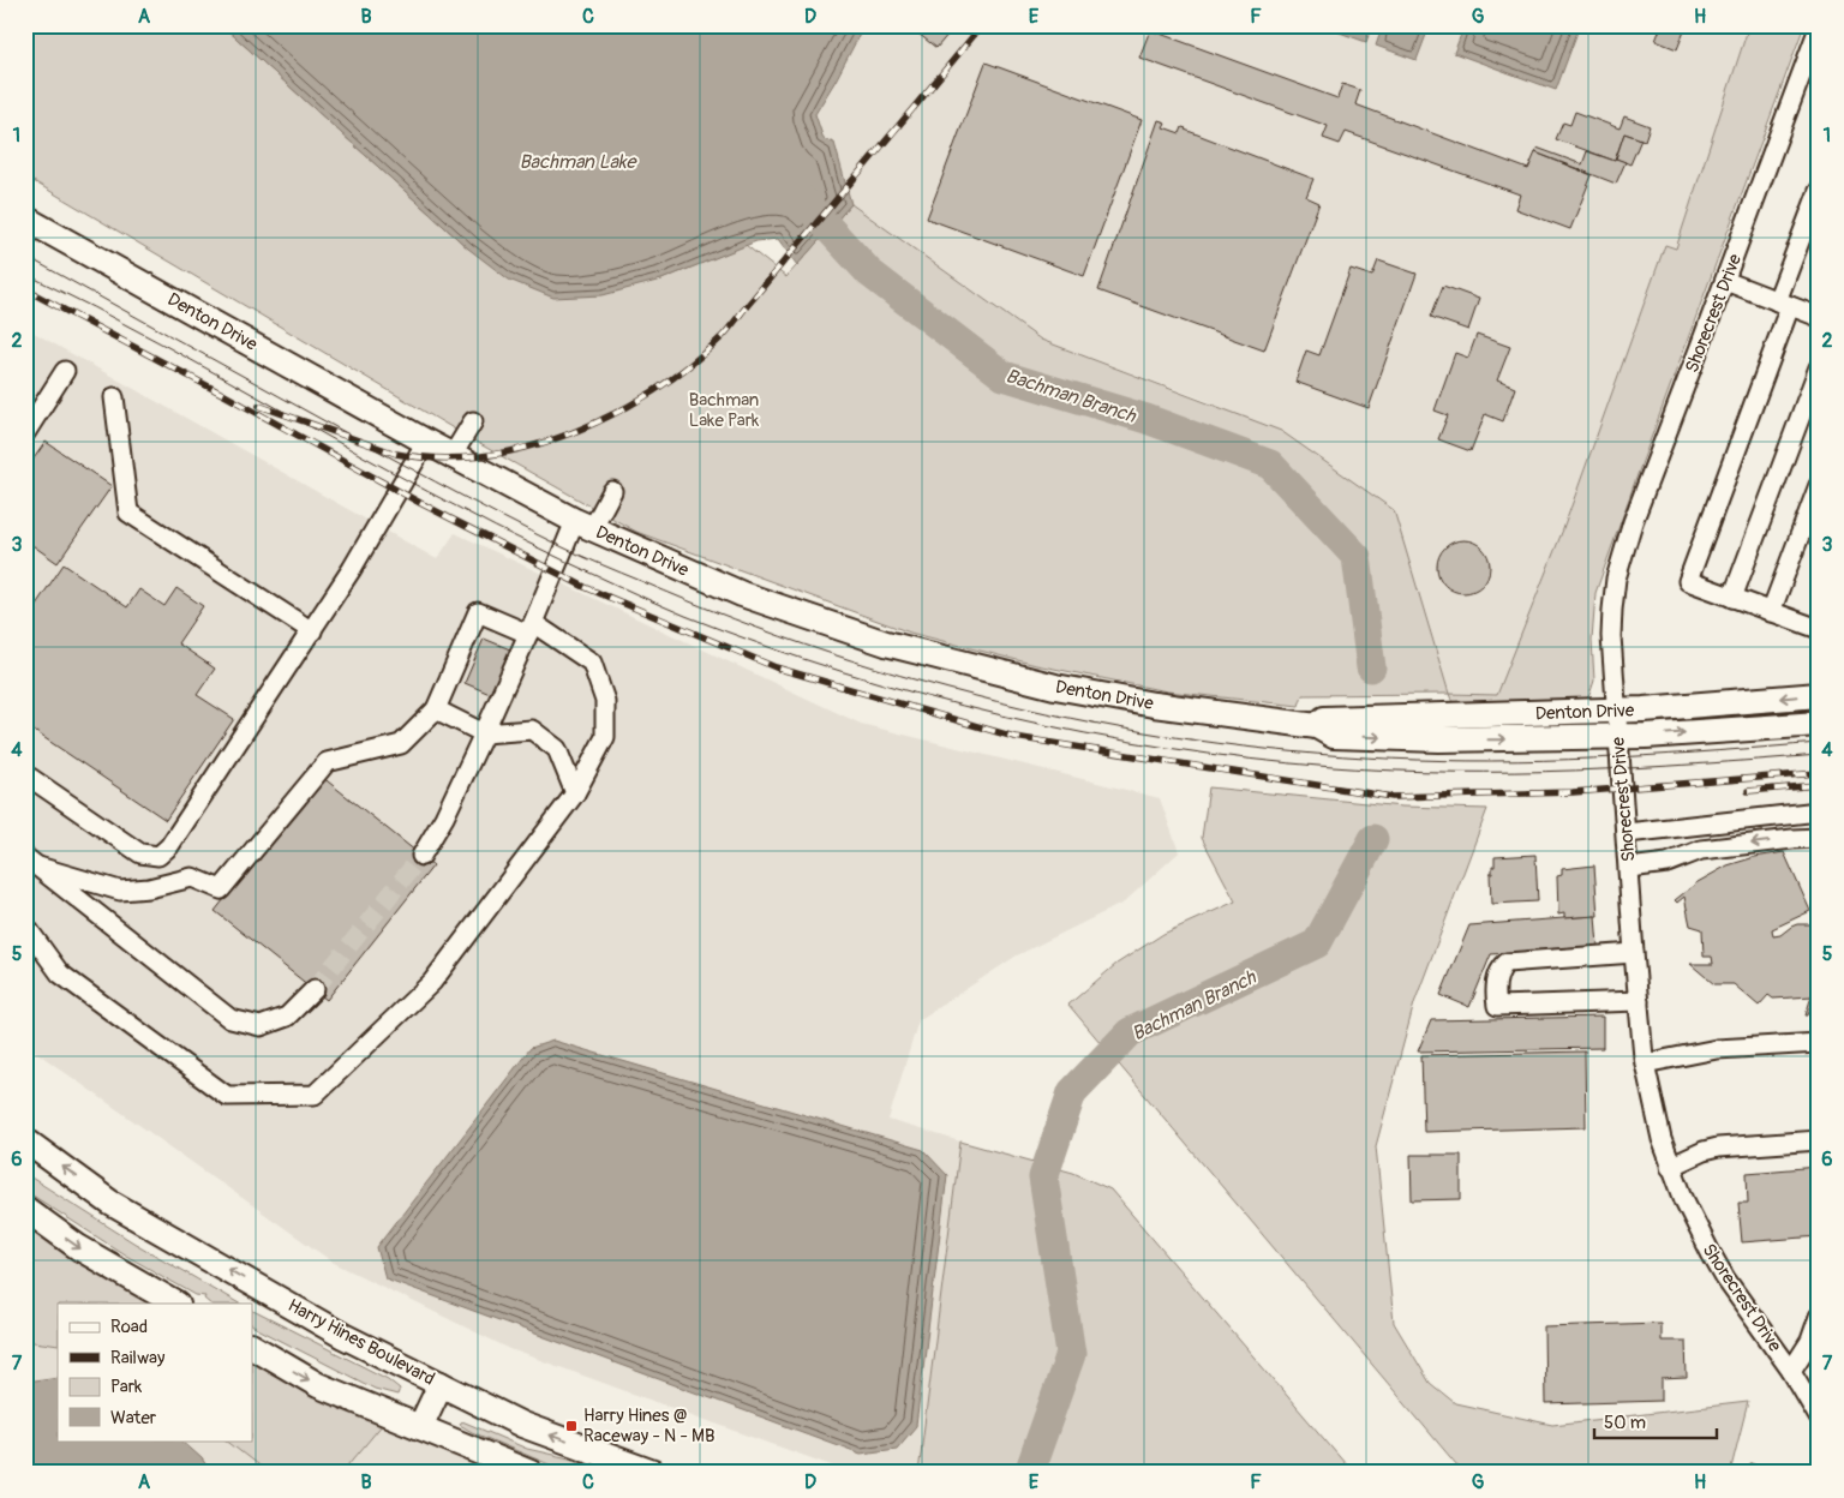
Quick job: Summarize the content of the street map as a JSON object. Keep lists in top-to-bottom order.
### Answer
{
  "streets": {
    "main road": ["Denton Drive", "Harry Hines Boulevard"],
    "street": ["Shorecrest Drive"]
  },
  "crossings": [
    ["Shorecrest Drive", "Denton Drive"]
  ],
  "water": ["Bachman Lake", "Bachman Branch"],
  "parks": ["Bachman Lake Park"],
  "places": {
    "transit": ["Harry Hines @ Raceway - N - MB"]
  },
  "legend": [
    "Road",
    "Railway",
    "Park",
    "Water"
  ],
  "scale_bar": "50 m",
  "grid": {
    "columns": [
      "A",
      "B",
      "C",
      "D",
      "E",
      "F",
      "G",
      "H"
    ],
    "rows": [
      "1",
      "2",
      "3",
      "4",
      "5",
      "6",
      "7"
    ]
  }
}
